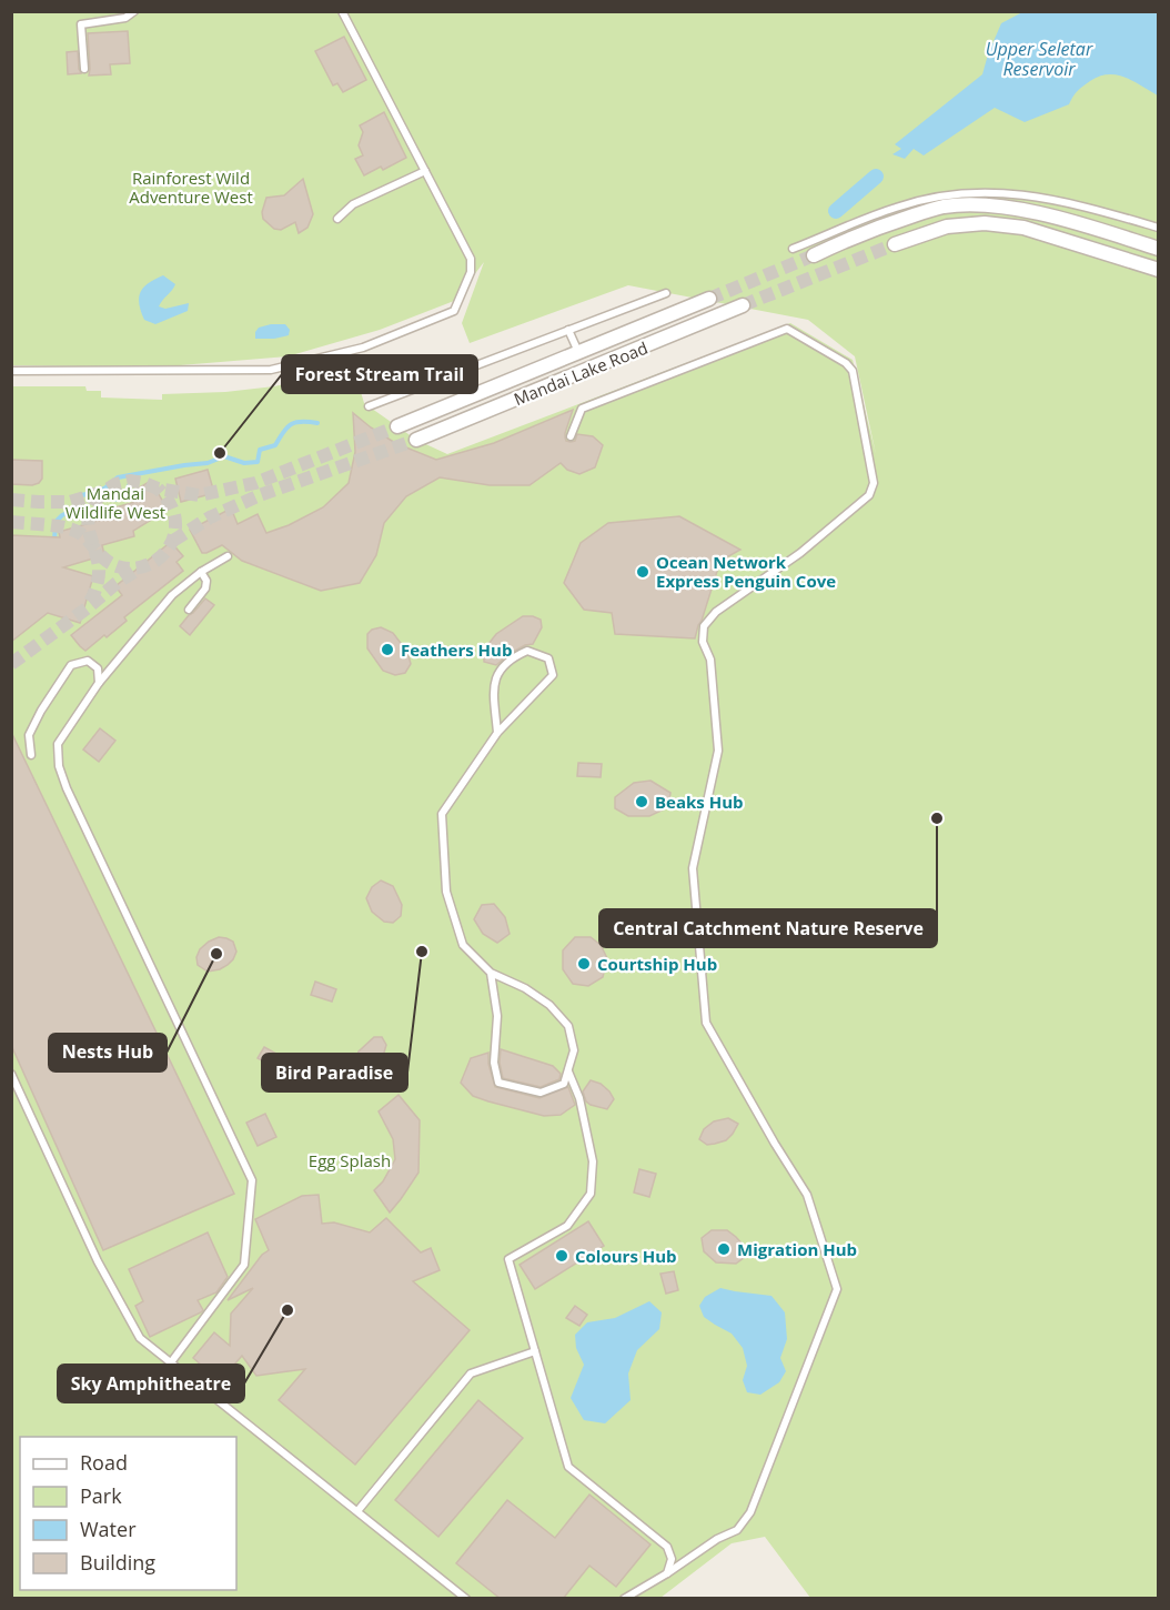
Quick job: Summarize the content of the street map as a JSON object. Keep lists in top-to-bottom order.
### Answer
{
  "streets": {
    "street": ["Mandai Lake Road"]
  },
  "water": ["Upper Seletar Reservoir"],
  "parks": ["Rainforest Wild Adventure West", "Mandai Wildlife West", "Egg Splash"],
  "places": [
    "Forest Stream Trail",
    "Ocean Network Express Penguin Cove",
    "Feathers Hub",
    "Beaks Hub",
    "Central Catchment Nature Reserve",
    "Bird Paradise",
    "Nests Hub",
    "Courtship Hub",
    "Migration Hub",
    "Colours Hub",
    "Sky Amphitheatre"
  ],
  "legend": [
    "Road",
    "Park",
    "Water",
    "Building"
  ]
}
